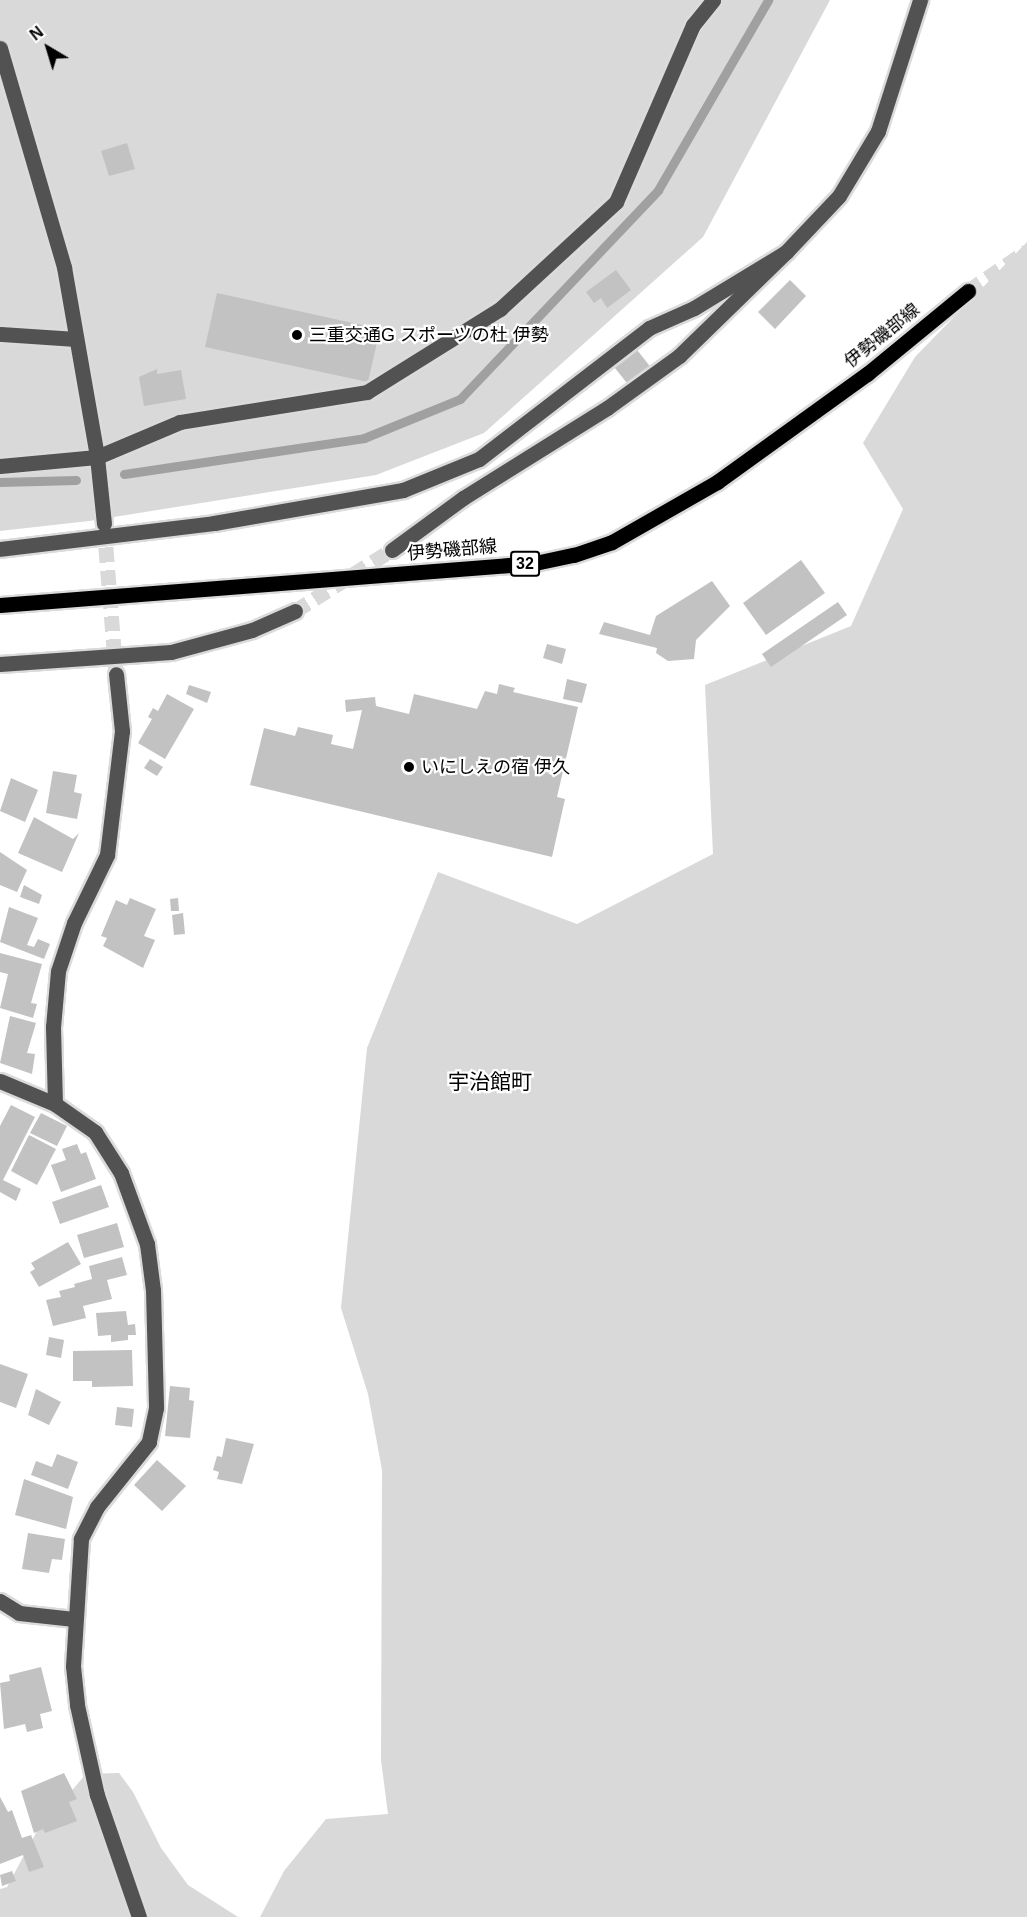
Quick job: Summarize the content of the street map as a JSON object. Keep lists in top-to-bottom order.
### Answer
{
  "streets": {
    "main road": ["伊勢磯部線", "32"]
  },
  "districts": ["宇治館町"],
  "places": ["三重交通G スポーツの杜 伊勢", "いにしえの宿 伊久"],
  "north": "top left"
}
